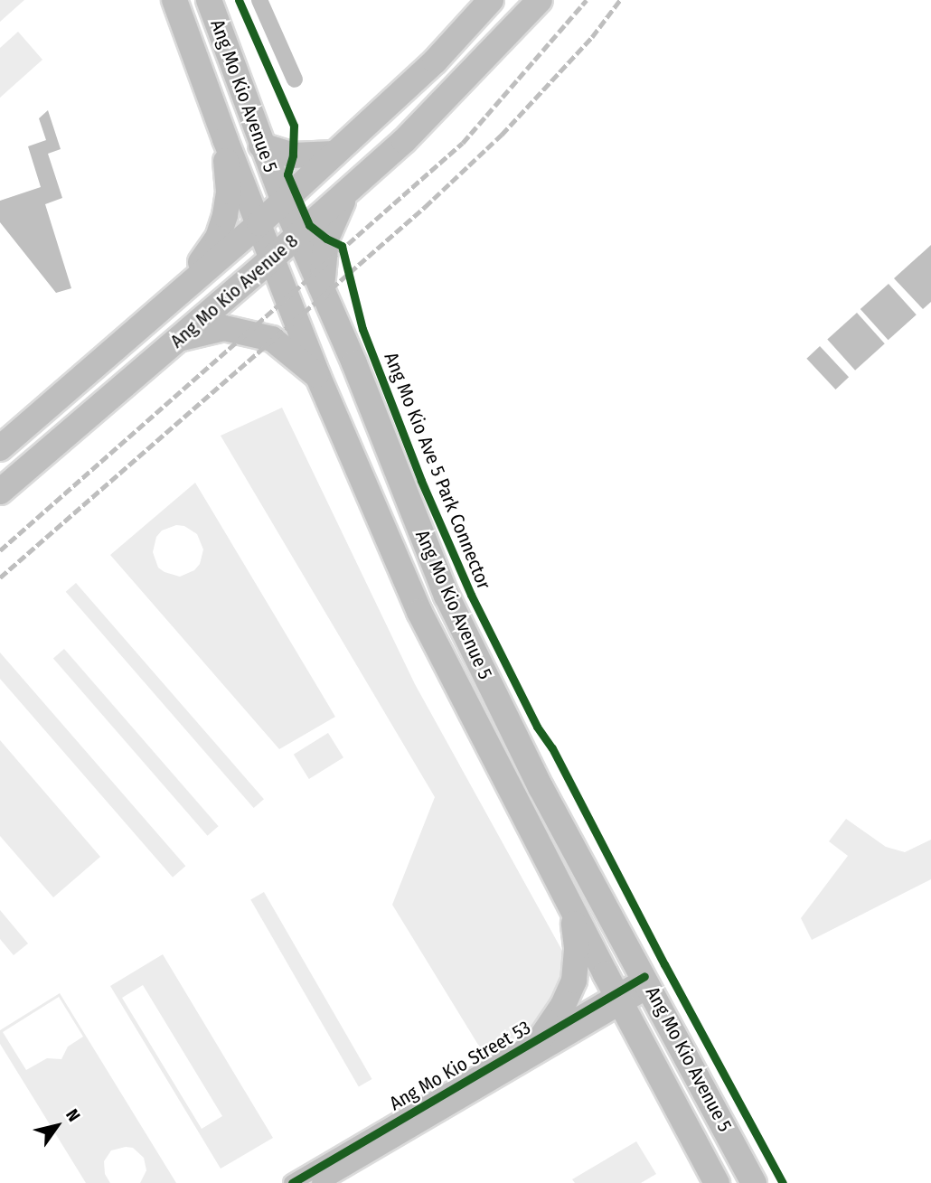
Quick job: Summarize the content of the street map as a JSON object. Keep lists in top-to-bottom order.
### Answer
{
  "streets": {
    "main road": ["Ang Mo Kio Avenue 5", "Ang Mo Kio Avenue 8"],
    "street": ["Ang Mo Kio Street 53"],
    "cycle path": ["Ang Mo Kio Ave 5 Park Connector"]
  },
  "crossings": [
    ["Ang Mo Kio Avenue 5", "Ang Mo Kio Avenue 8"],
    ["Ang Mo Kio Avenue 5", "Ang Mo Kio Street 53"]
  ],
  "north": "top right"
}
